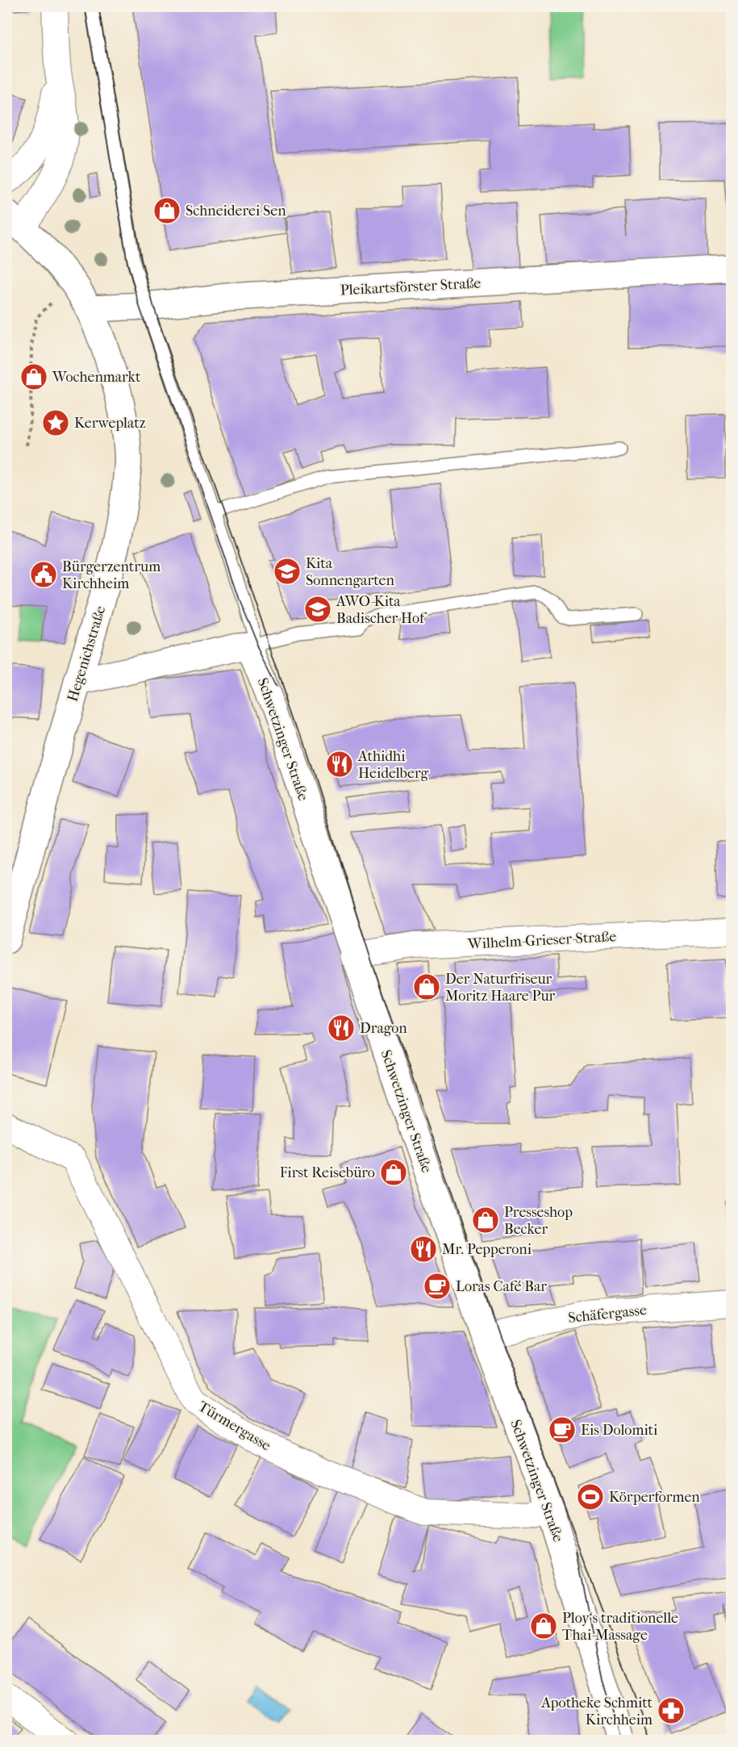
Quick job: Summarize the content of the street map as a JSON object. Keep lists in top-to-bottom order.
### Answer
{
  "streets": {
    "street": [
      "Pleikartsförster Straße",
      "Hegenichstraße",
      "Schwetzinger Straße",
      "Wilhelm-Grieser-Straße",
      "Schäfergasse",
      "Türmergasse"
    ]
  },
  "crossings": [
    ["Pleikartsförster Straße", "Hegenichstraße"],
    ["Schwetzinger Straße", "Wilhelm-Grieser-Straße"],
    ["Schwetzinger Straße", "Schäfergasse"],
    ["Schwetzinger Straße", "Türmergasse"]
  ],
  "places": {
    "shop": [
      "Schneiderei Sen",
      "Wochenmarkt",
      "Der Naturfriseur Moritz Haare Pur",
      "First Reisebüro",
      "Presseshop Becker",
      "Ploy‘s traditionelle Thai-Massage"
    ],
    "place": ["Kerweplatz"],
    "school or university": ["Kita Sonnengarten", "AWO-Kita Badischer Hof"],
    "public building": ["Bürgerzentrum Kirchheim"],
    "restaurant": ["Athidhi Heidelberg", "Dragon", "Mr. Pepperoni"],
    "cafe": ["Loras Café Bar", "Eis Dolomiti"],
    "sports": ["Körperformen"],
    "pharmacy": ["Apotheke Schmitt Kirchheim"]
  }
}
